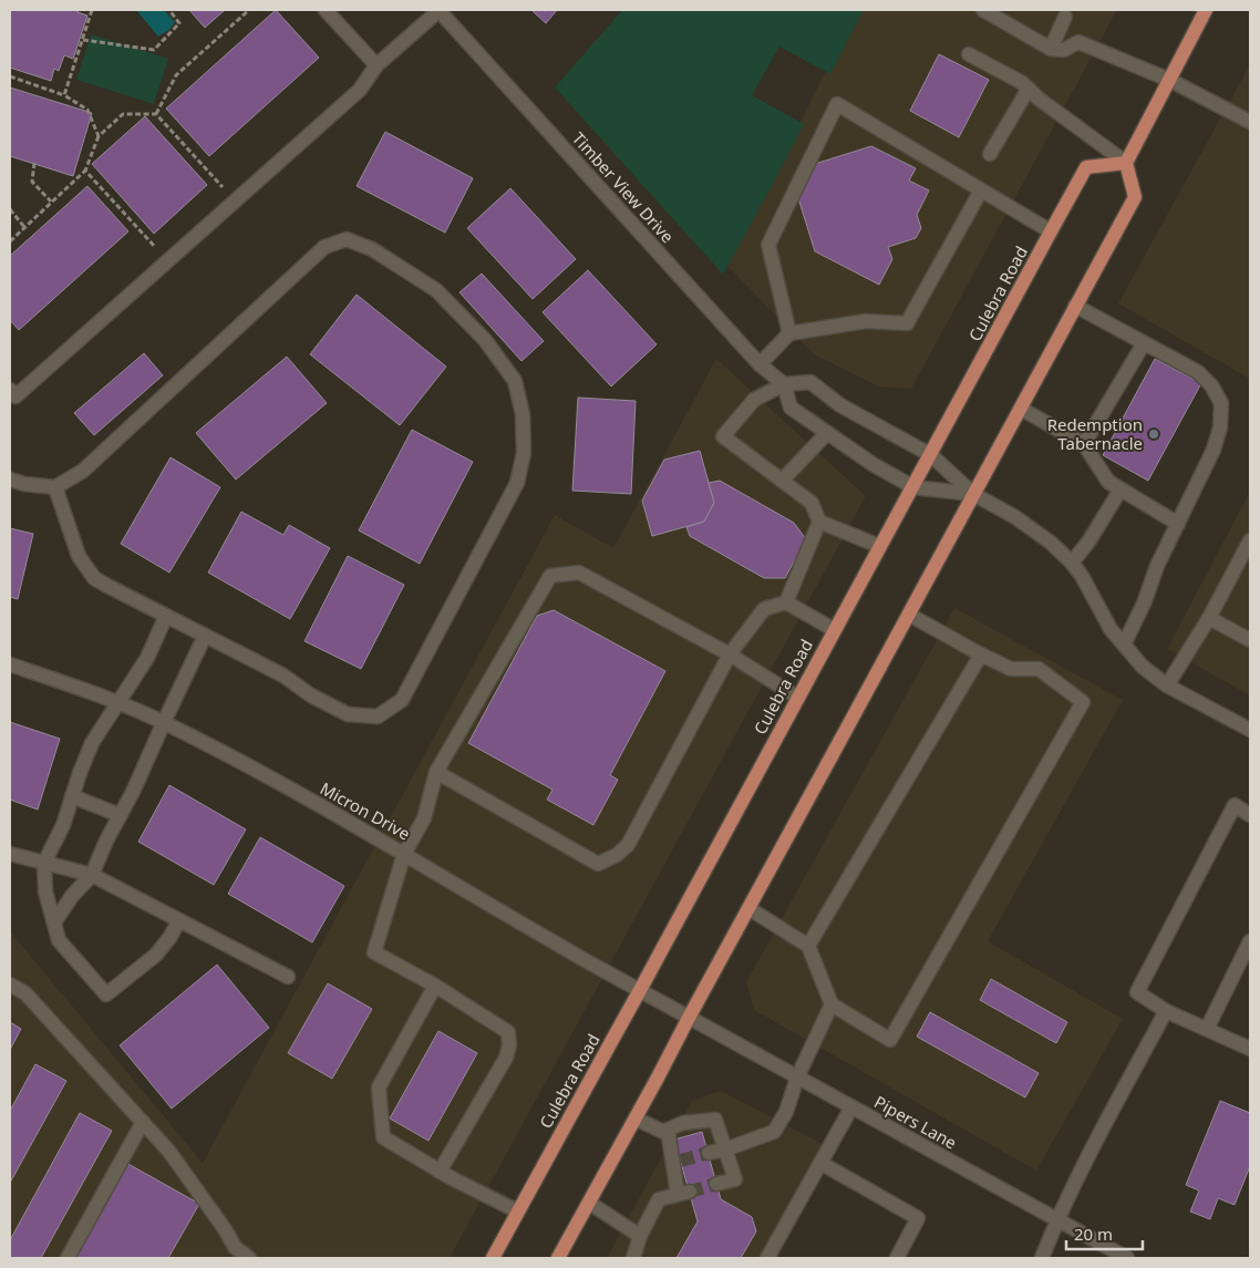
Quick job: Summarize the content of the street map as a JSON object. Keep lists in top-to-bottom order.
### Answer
{
  "streets": {
    "main road": ["Culebra Road"],
    "street": ["Timber View Drive", "Micron Drive", "Pipers Lane"]
  },
  "crossings": [
    ["Timber View Drive", "Culebra Road"],
    ["Culebra Road", "Micron Drive"],
    ["Micron Drive", "Pipers Lane"]
  ],
  "places": ["Redemption Tabernacle"],
  "scale_bar": "20 m"
}
